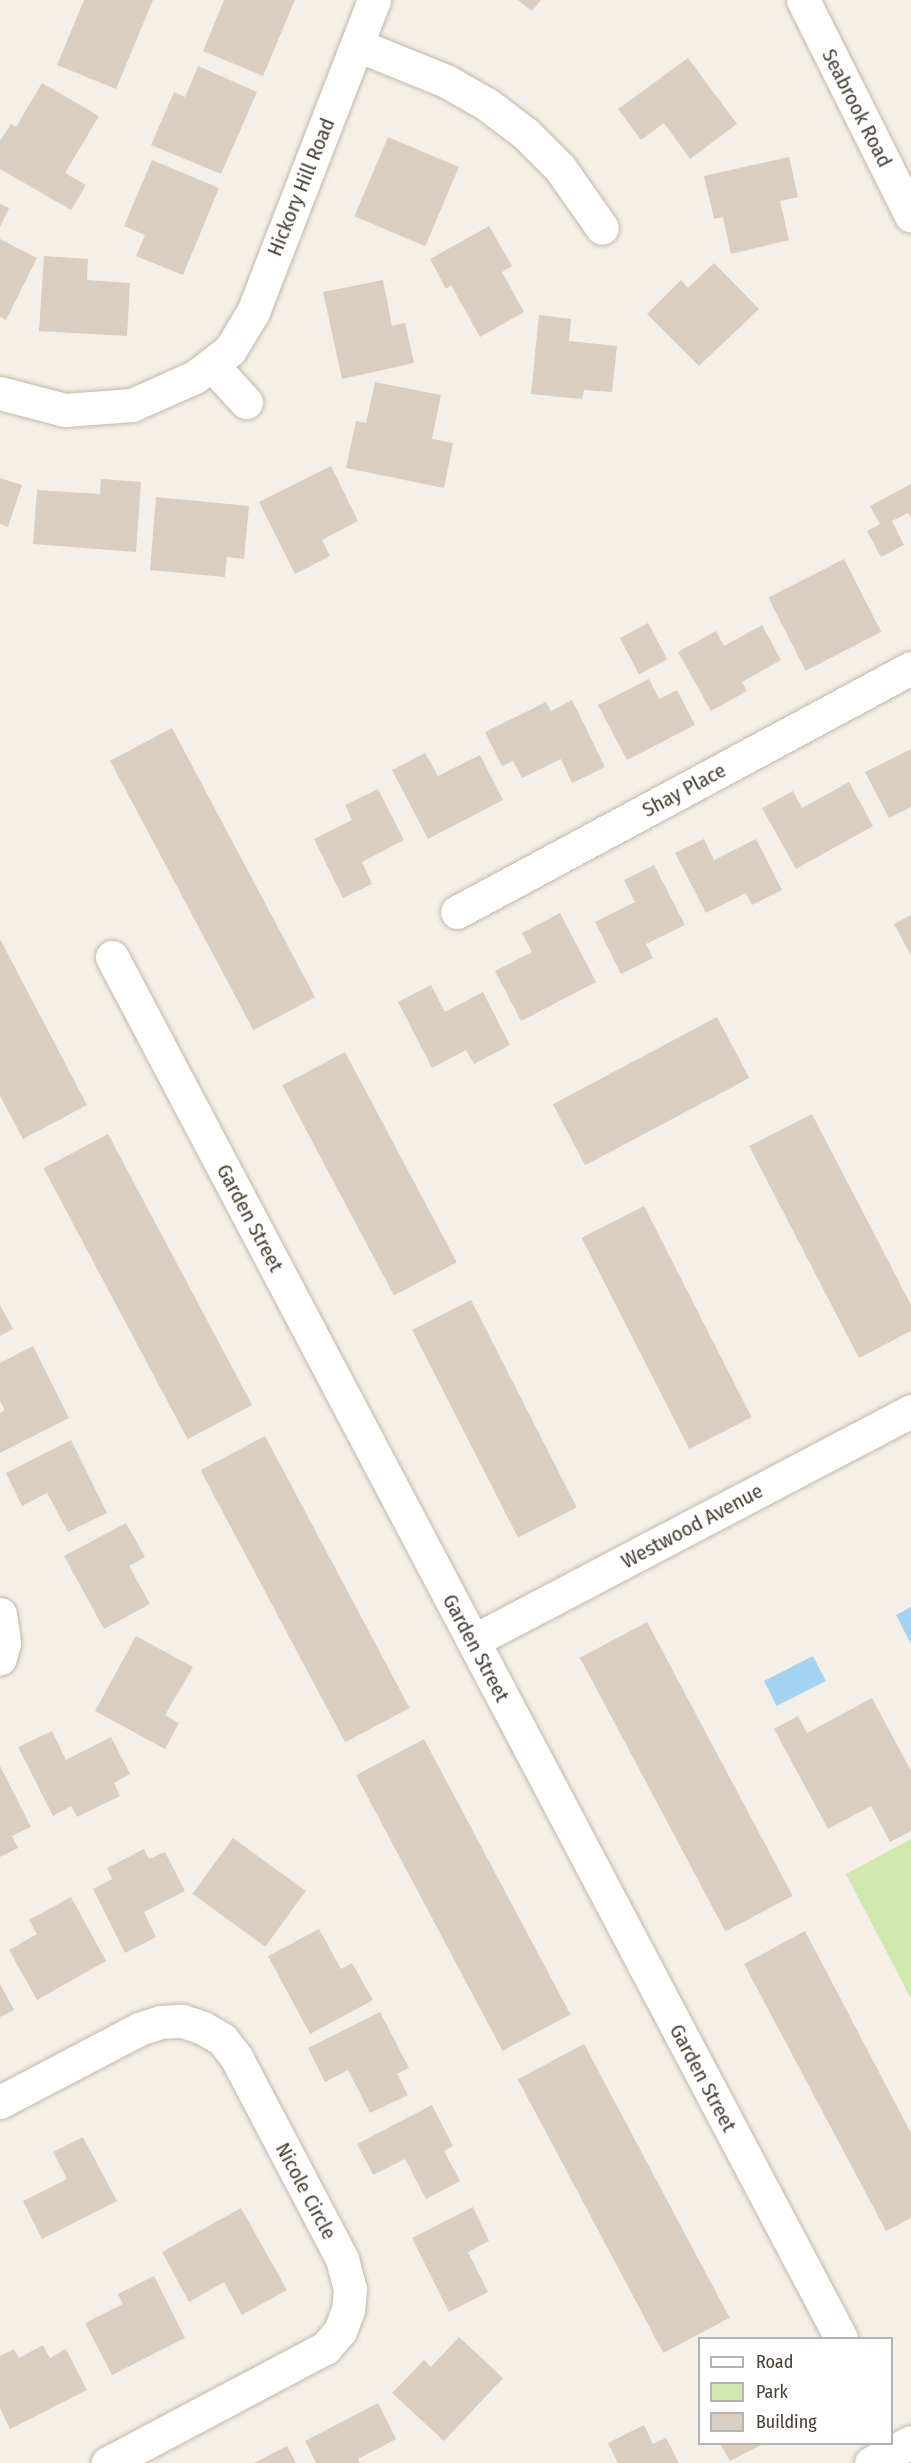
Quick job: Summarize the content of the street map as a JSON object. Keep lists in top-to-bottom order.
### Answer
{
  "streets": {
    "street": [
      "Seabrook Road",
      "Hickory Hill Road",
      "Shay Place",
      "Garden Street",
      "Westwood Avenue",
      "Nicole Circle"
    ]
  },
  "crossings": [
    ["Garden Street", "Westwood Avenue"]
  ],
  "legend": ["Road", "Park", "Building"]
}
